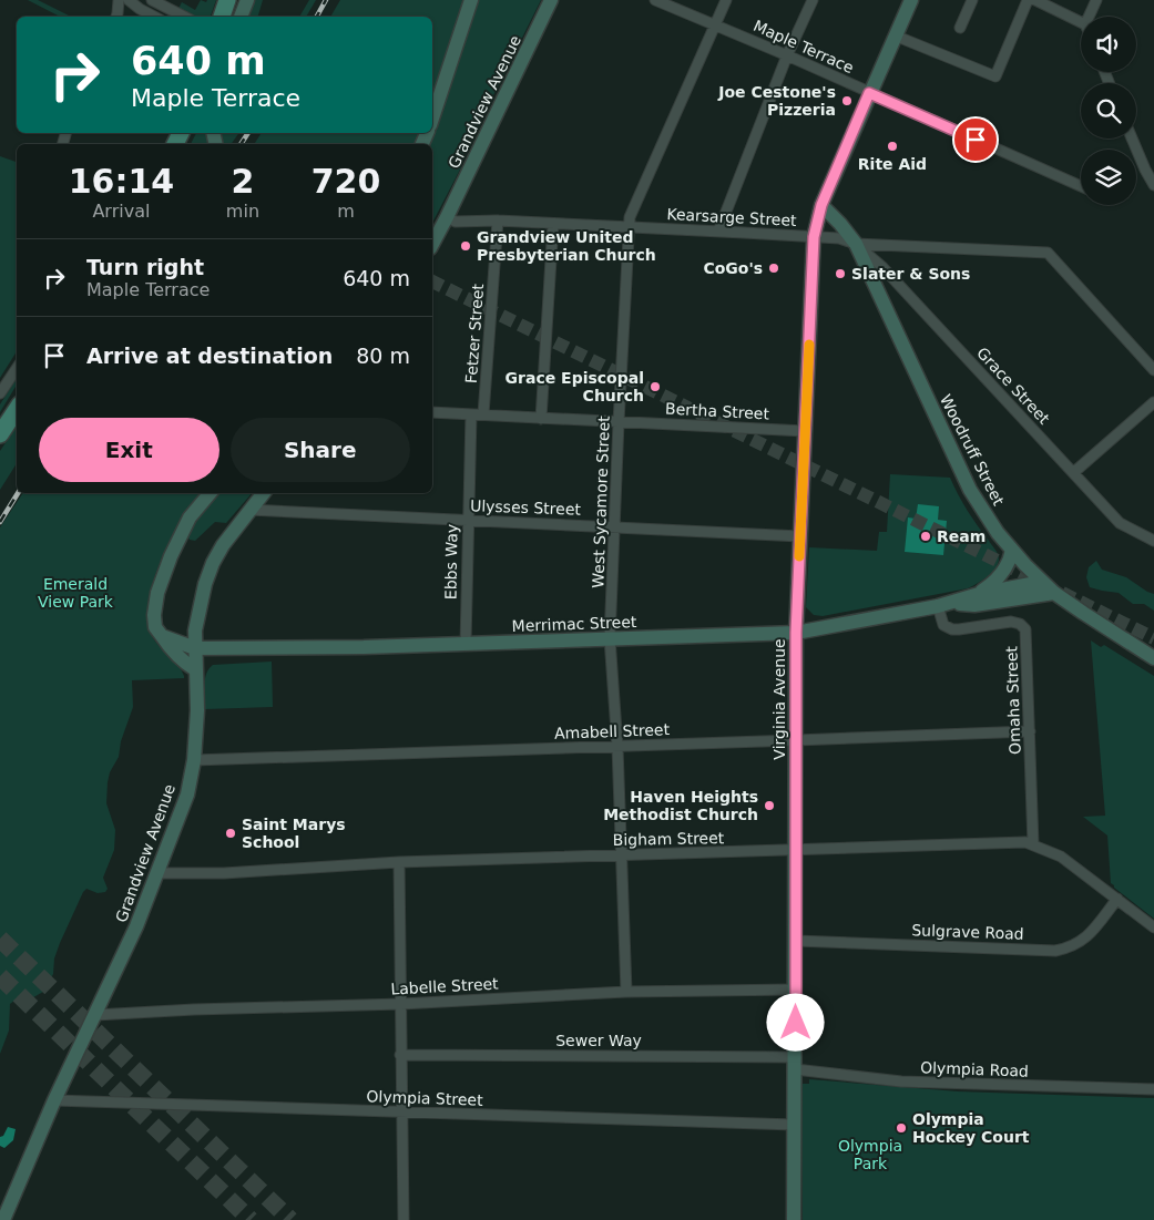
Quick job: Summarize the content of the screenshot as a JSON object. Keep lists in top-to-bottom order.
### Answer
{
  "streets": {
    "street": [
      "Maple Terrace",
      "Grandview Avenue",
      "Kearsarge Street",
      "Fetzer Street",
      "Grace Street",
      "Bertha Street",
      "Woodruff Street",
      "West Sycamore Street",
      "Ulysses Street",
      "Ebbs Way",
      "Merrimac Street",
      "Virginia Avenue",
      "Omaha Street",
      "Amabell Street",
      "Bigham Street",
      "Sulgrave Road",
      "Labelle Street",
      "Sewer Way",
      "Olympia Road",
      "Olympia Street"
    ]
  },
  "crossings": [
    ["Maple Terrace", "West Sycamore Street"],
    ["Maple Terrace", "Virginia Avenue"],
    ["Grandview Avenue", "Kearsarge Street"],
    ["Grandview Avenue", "Ulysses Street"],
    ["Grandview Avenue", "Merrimac Street"],
    ["Grandview Avenue", "Amabell Street"],
    ["Grandview Avenue", "Bigham Street"],
    ["Grandview Avenue", "Labelle Street"],
    ["Grandview Avenue", "Olympia Street"],
    ["Kearsarge Street", "Fetzer Street"],
    ["Kearsarge Street", "Grace Street"],
    ["Kearsarge Street", "Woodruff Street"],
    ["Kearsarge Street", "West Sycamore Street"],
    ["Kearsarge Street", "Virginia Avenue"],
    ["Fetzer Street", "Bertha Street"],
    ["Grace Street", "Woodruff Street"],
    ["Bertha Street", "West Sycamore Street"],
    ["Bertha Street", "Ebbs Way"],
    ["Bertha Street", "Virginia Avenue"],
    ["Woodruff Street", "Merrimac Street"],
    ["Woodruff Street", "Virginia Avenue"],
    ["West Sycamore Street", "Ulysses Street"],
    ["West Sycamore Street", "Merrimac Street"],
    ["West Sycamore Street", "Amabell Street"],
    ["West Sycamore Street", "Bigham Street"],
    ["West Sycamore Street", "Labelle Street"],
    ["Ulysses Street", "Ebbs Way"],
    ["Ulysses Street", "Virginia Avenue"],
    ["Ebbs Way", "Merrimac Street"],
    ["Merrimac Street", "Virginia Avenue"],
    ["Merrimac Street", "Omaha Street"],
    ["Virginia Avenue", "Amabell Street"],
    ["Virginia Avenue", "Bigham Street"],
    ["Virginia Avenue", "Sulgrave Road"],
    ["Virginia Avenue", "Labelle Street"],
    ["Virginia Avenue", "Sewer Way"],
    ["Virginia Avenue", "Olympia Road"],
    ["Virginia Avenue", "Olympia Street"],
    ["Omaha Street", "Amabell Street"],
    ["Omaha Street", "Bigham Street"],
    ["Bigham Street", "Sulgrave Road"],
    ["Sewer Way", "Olympia Road"]
  ],
  "parks": ["Emerald View Park", "Olympia Park"],
  "places": [
    "Joe Cestone's Pizzeria",
    "Rite Aid",
    "Grandview United Presbyterian Church",
    "CoGo's",
    "Slater & Sons",
    "Grace Episcopal Church",
    "Ream",
    "Haven Heights Methodist Church",
    "Saint Marys School",
    "Olympia Hockey Court"
  ],
  "page": {
    "turn": ["640 m", "Maple Terrace"],
    "eta": [
      "16:14",
      "Arrival",
      "2",
      "min",
      "720",
      "m"
    ],
    "list": [
      {
        "name": "Turn right",
        "note": "Maple Terrace",
        "value": "640 m"
      },
      {
        "name": "Arrive at destination",
        "value": "80 m"
      }
    ],
    "buttons": ["Exit", "Share"]
  }
}
